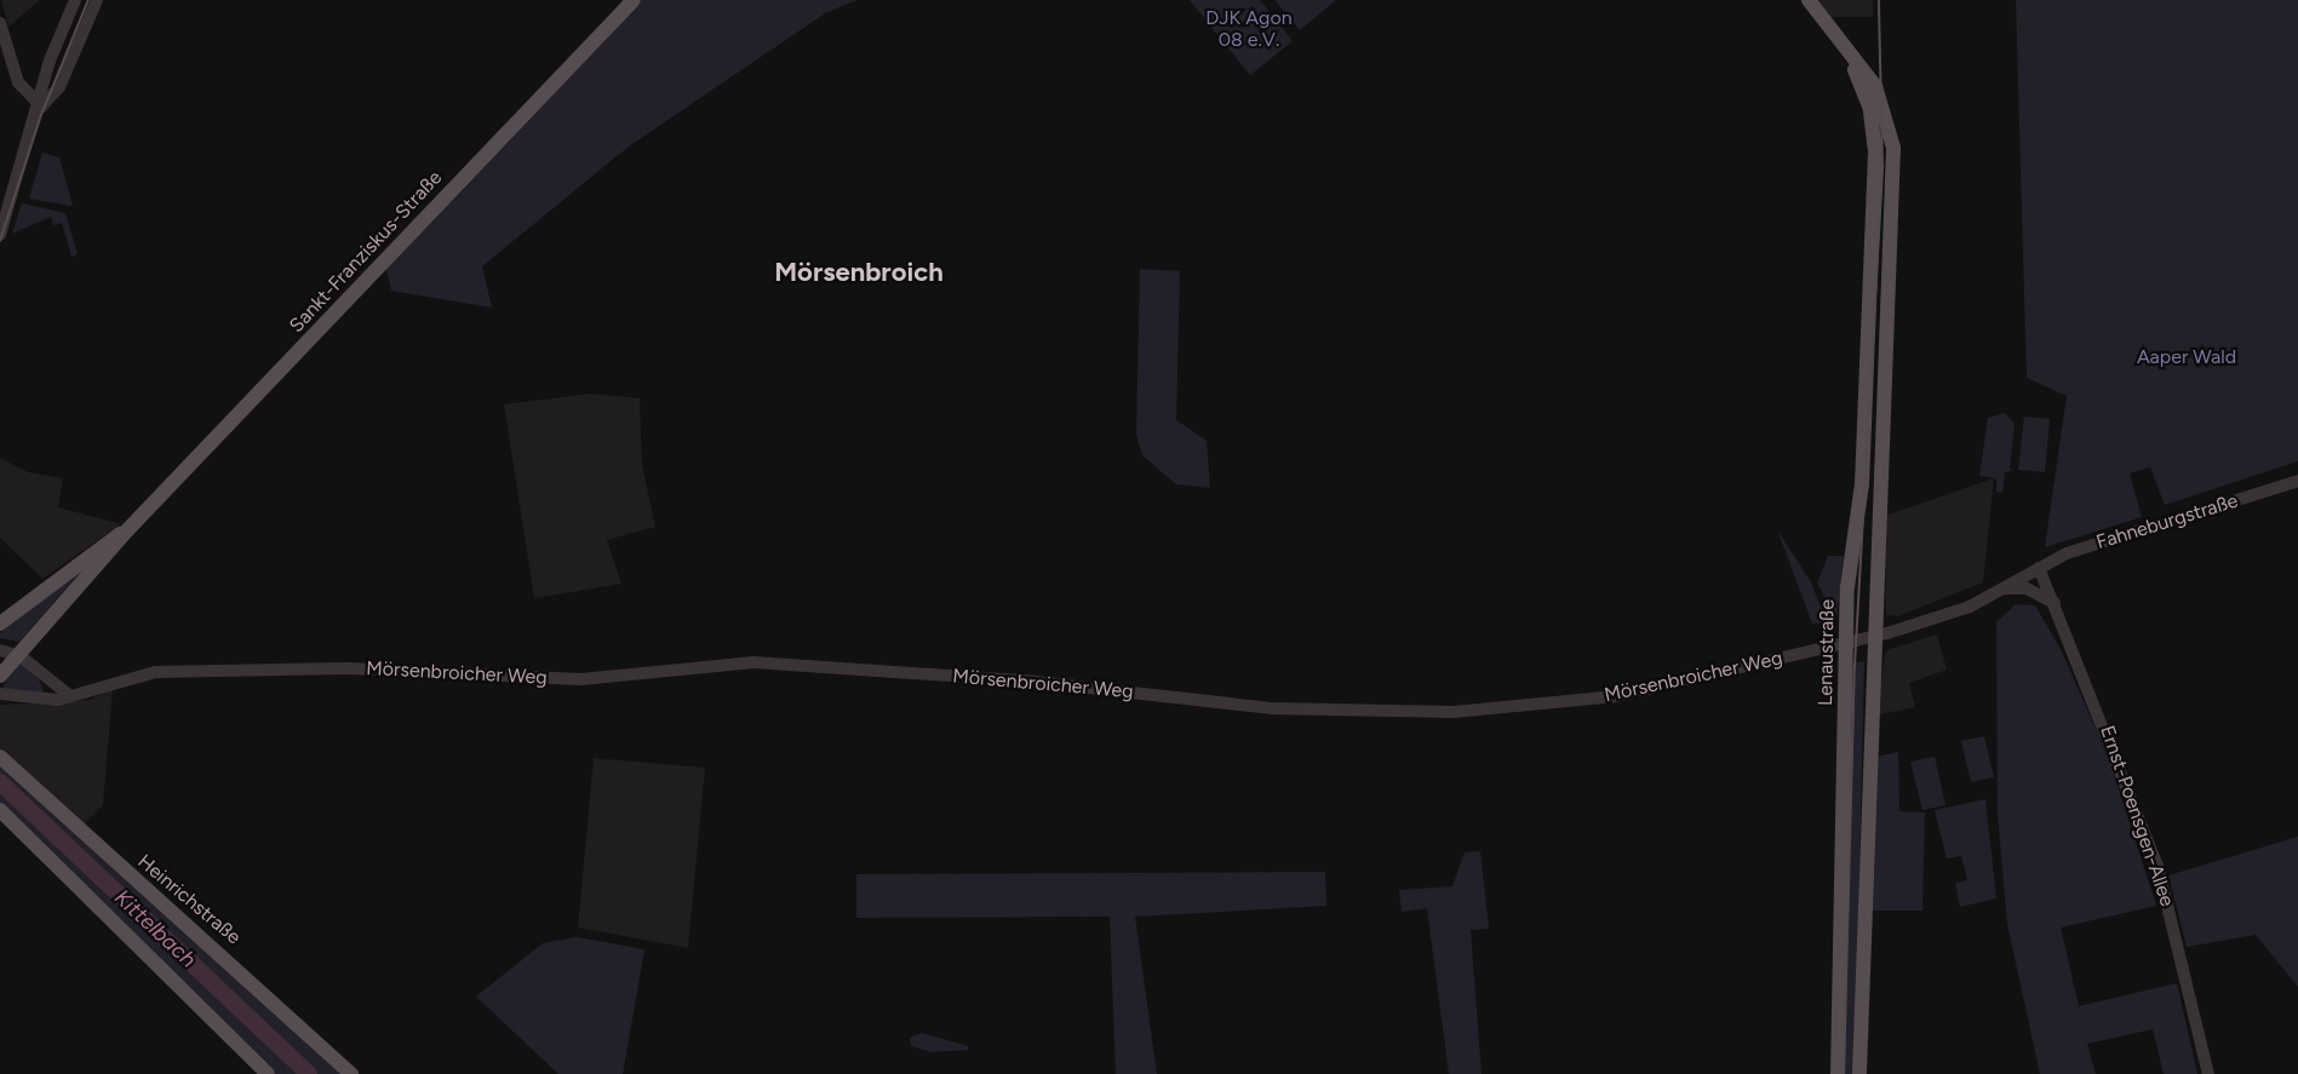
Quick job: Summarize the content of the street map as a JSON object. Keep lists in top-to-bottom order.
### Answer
{
  "streets": {
    "main road": ["Sankt-Franziskus-Straße", "Lenaustraße", "Heinrichstraße"],
    "street": ["Fahneburgstraße", "Mörsenbroicher Weg", "Ernst-Poensgen-Allee"]
  },
  "crossings": [
    ["Fahneburgstraße", "Mörsenbroicher Weg"],
    ["Fahneburgstraße", "Ernst-Poensgen-Allee"],
    ["Lenaustraße", "Mörsenbroicher Weg"],
    ["Mörsenbroicher Weg", "Ernst-Poensgen-Allee"]
  ],
  "districts": ["Mörsenbroich"],
  "water": ["Kittelbach"],
  "parks": ["DJK Agon 08 e.V.", "Aaper Wald"]
}
